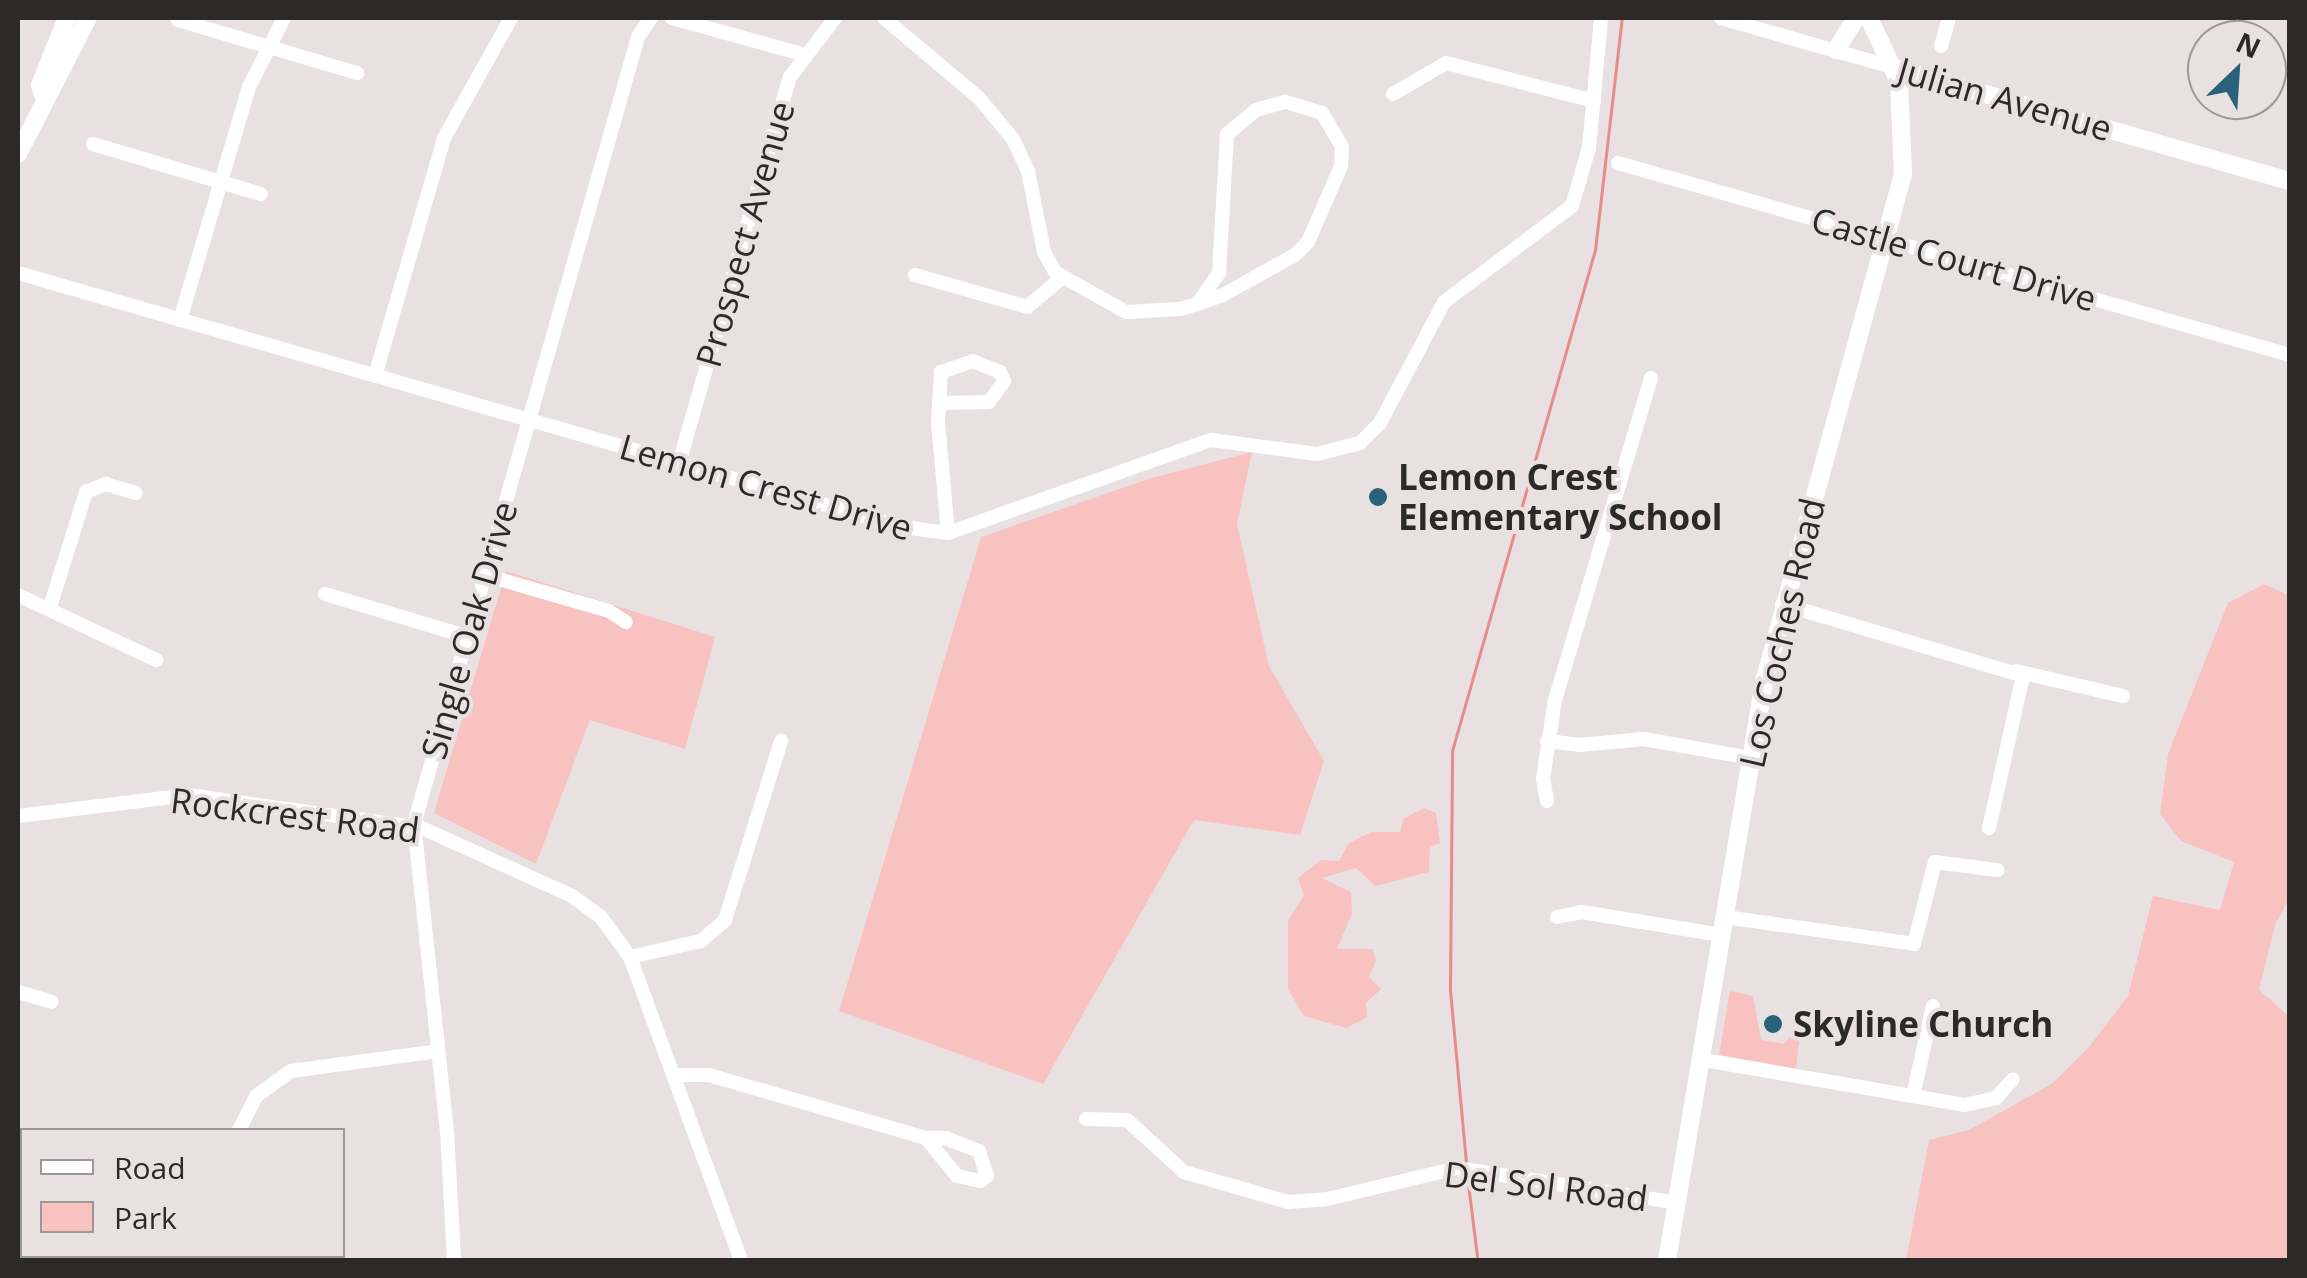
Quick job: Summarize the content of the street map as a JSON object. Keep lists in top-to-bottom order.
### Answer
{
  "streets": {
    "main road": ["Julian Avenue", "Los Coches Road"],
    "street": [
      "Prospect Avenue",
      "Castle Court Drive",
      "Lemon Crest Drive",
      "Single Oak Drive",
      "Rockcrest Road",
      "Del Sol Road"
    ]
  },
  "crossings": [
    ["Julian Avenue", "Los Coches Road"],
    ["Prospect Avenue", "Lemon Crest Drive"],
    ["Castle Court Drive", "Los Coches Road"],
    ["Lemon Crest Drive", "Single Oak Drive"],
    ["Single Oak Drive", "Rockcrest Road"],
    ["Los Coches Road", "Del Sol Road"]
  ],
  "places": ["Lemon Crest Elementary School", "Skyline Church"],
  "legend": ["Road", "Park"],
  "north": "top right"
}
